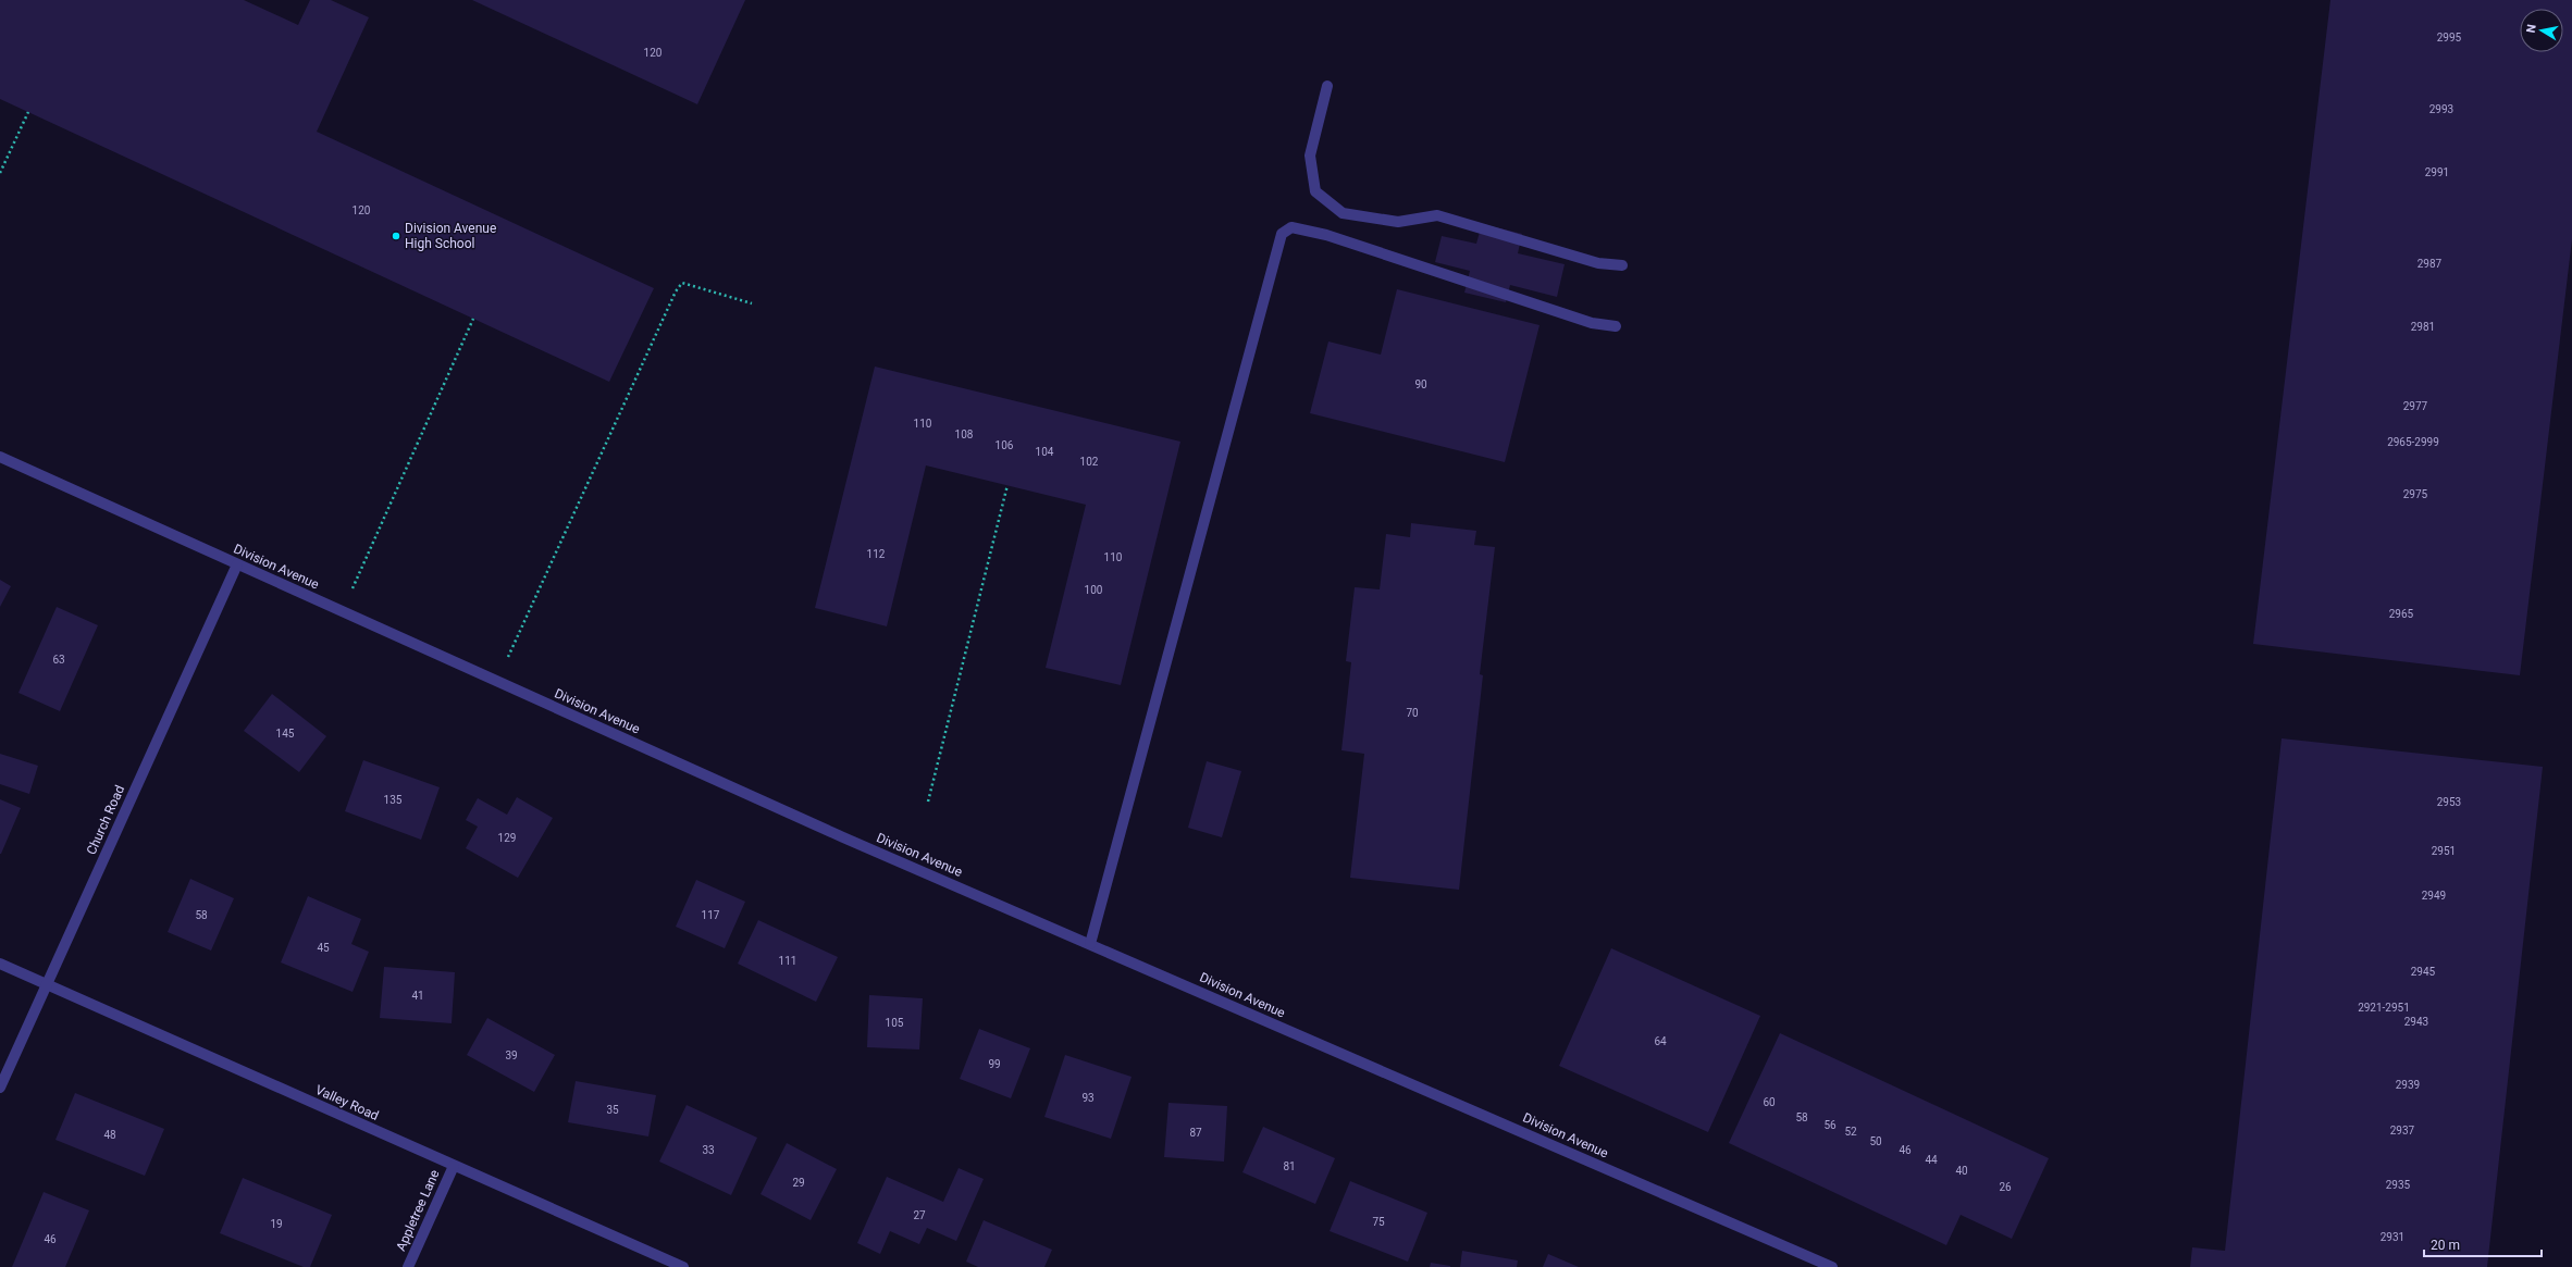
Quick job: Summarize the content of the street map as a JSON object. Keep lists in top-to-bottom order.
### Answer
{
  "streets": {
    "street": [
      "Division Avenue",
      "Church Road",
      "Valley Road",
      "Appletree Lane"
    ]
  },
  "crossings": [
    ["Division Avenue", "Church Road"],
    ["Church Road", "Valley Road"],
    ["Valley Road", "Appletree Lane"]
  ],
  "places": ["Division Avenue High School"],
  "house_numbers": [
    "2995",
    "120",
    "2993",
    "2991",
    "120",
    "2987",
    "2981",
    "90",
    "2977",
    "110",
    "108",
    "2965-2999",
    "106",
    "104",
    "102",
    "2975",
    "112",
    "110",
    "100",
    "2965",
    "63",
    "70",
    "145",
    "135",
    "2953",
    "129",
    "2951",
    "2949",
    "58",
    "117",
    "45",
    "111",
    "2945",
    "41",
    "2921-2951",
    "2943",
    "105",
    "64",
    "39",
    "99",
    "2939",
    "93",
    "60",
    "35",
    "58",
    "56",
    "2937",
    "52",
    "87",
    "48",
    "50",
    "33",
    "46",
    "44",
    "81",
    "40",
    "29",
    "2935",
    "26",
    "27",
    "75",
    "19",
    "2931",
    "46"
  ],
  "scale_bar": "20 m",
  "north": "left"
}
